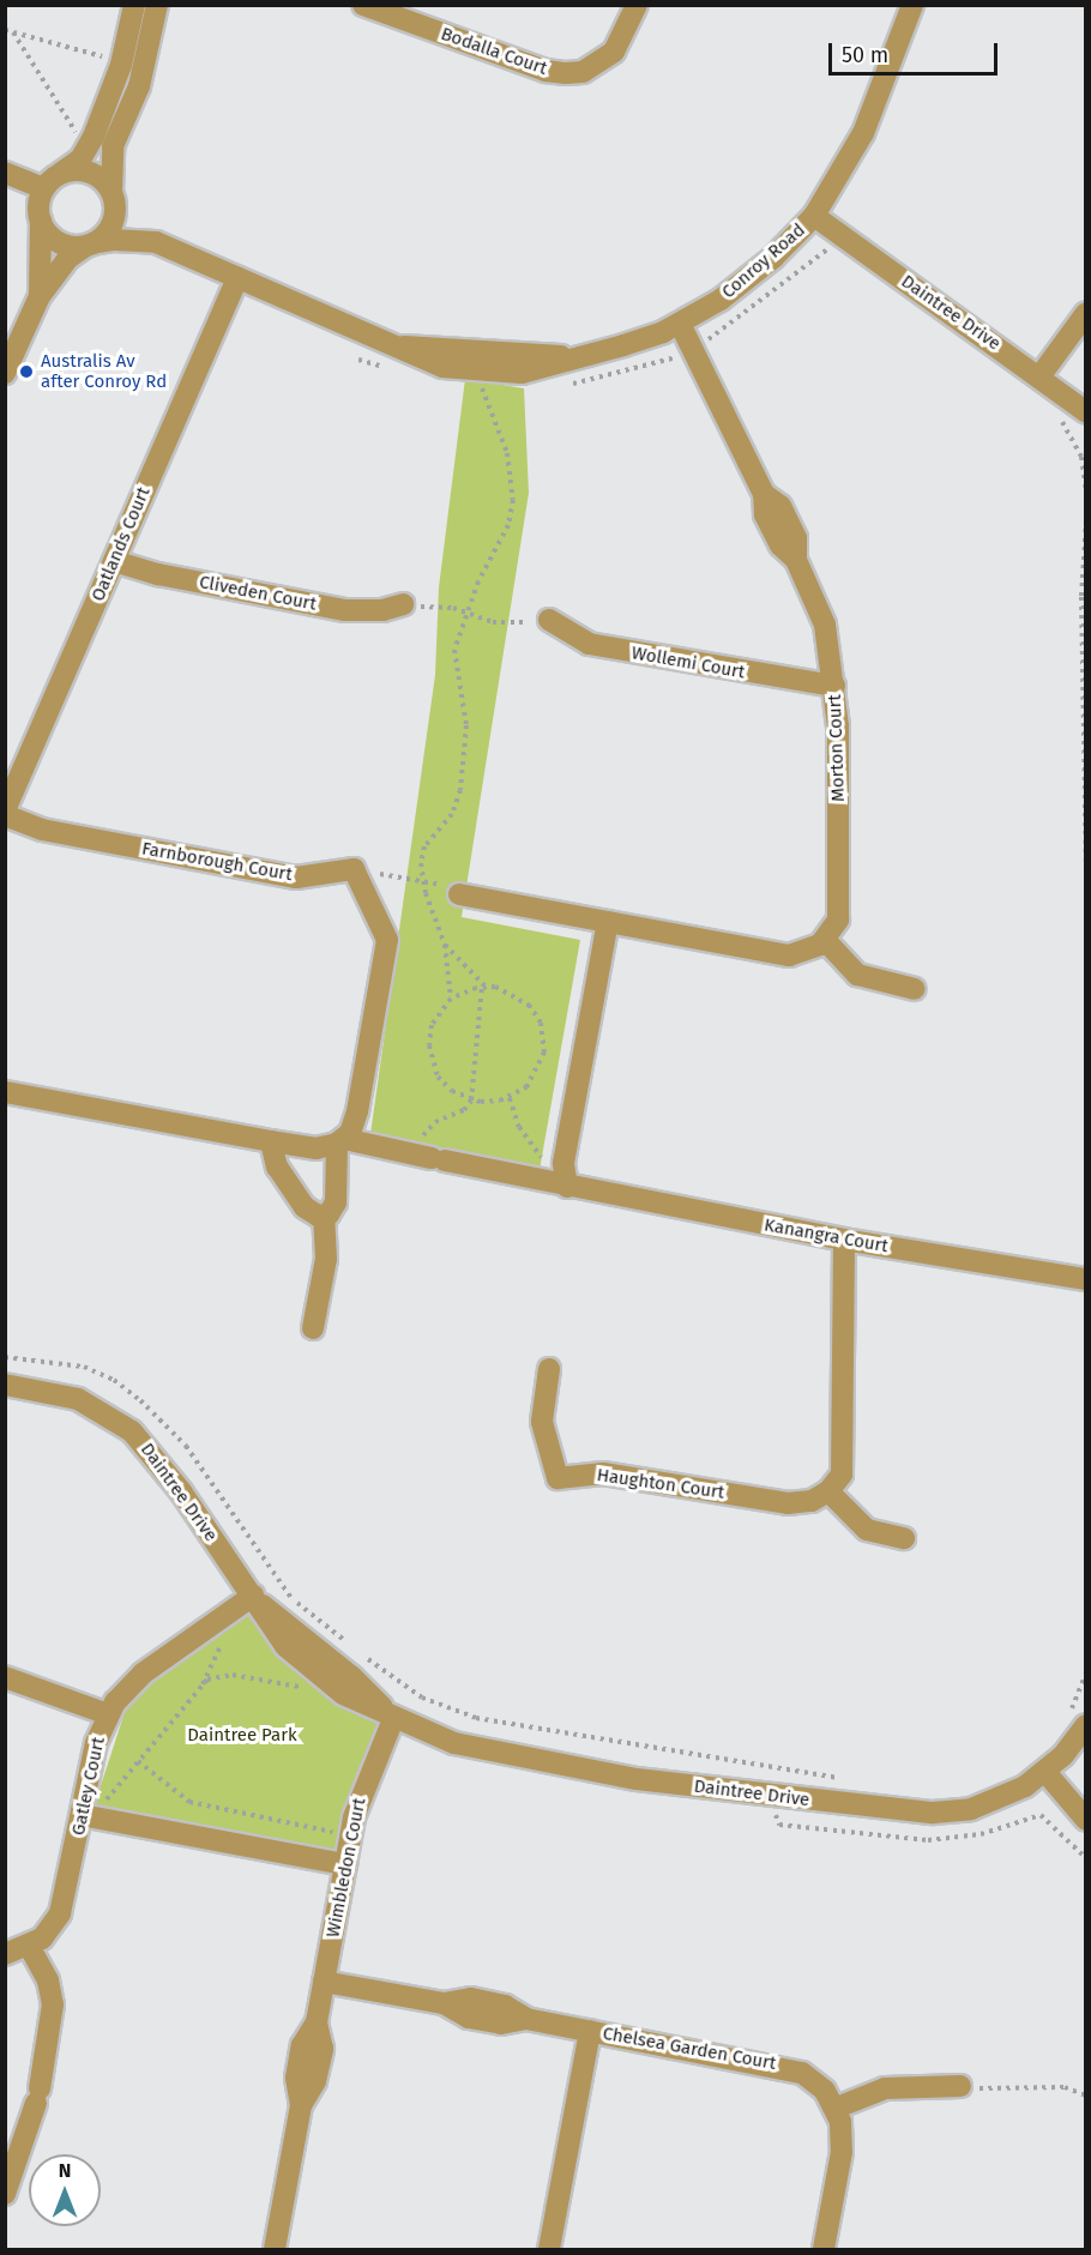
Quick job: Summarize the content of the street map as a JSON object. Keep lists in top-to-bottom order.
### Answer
{
  "streets": {
    "street": [
      "Bodalla Court",
      "Conroy Road",
      "Daintree Drive",
      "Oatlands Court",
      "Cliveden Court",
      "Wollemi Court",
      "Morton Court",
      "Farnborough Court",
      "Kanangra Court",
      "Haughton Court",
      "Gatley Court",
      "Wimbledon Court",
      "Chelsea Garden Court"
    ]
  },
  "crossings": [
    ["Conroy Road", "Daintree Drive"],
    ["Conroy Road", "Oatlands Court"],
    ["Conroy Road", "Morton Court"],
    ["Daintree Drive", "Gatley Court"],
    ["Daintree Drive", "Wimbledon Court"],
    ["Oatlands Court", "Cliveden Court"],
    ["Oatlands Court", "Farnborough Court"],
    ["Wollemi Court", "Morton Court"],
    ["Wimbledon Court", "Chelsea Garden Court"]
  ],
  "parks": ["Daintree Park"],
  "places": ["Australis Av after Conroy Rd"],
  "scale_bar": "50 m",
  "north": "top"
}
